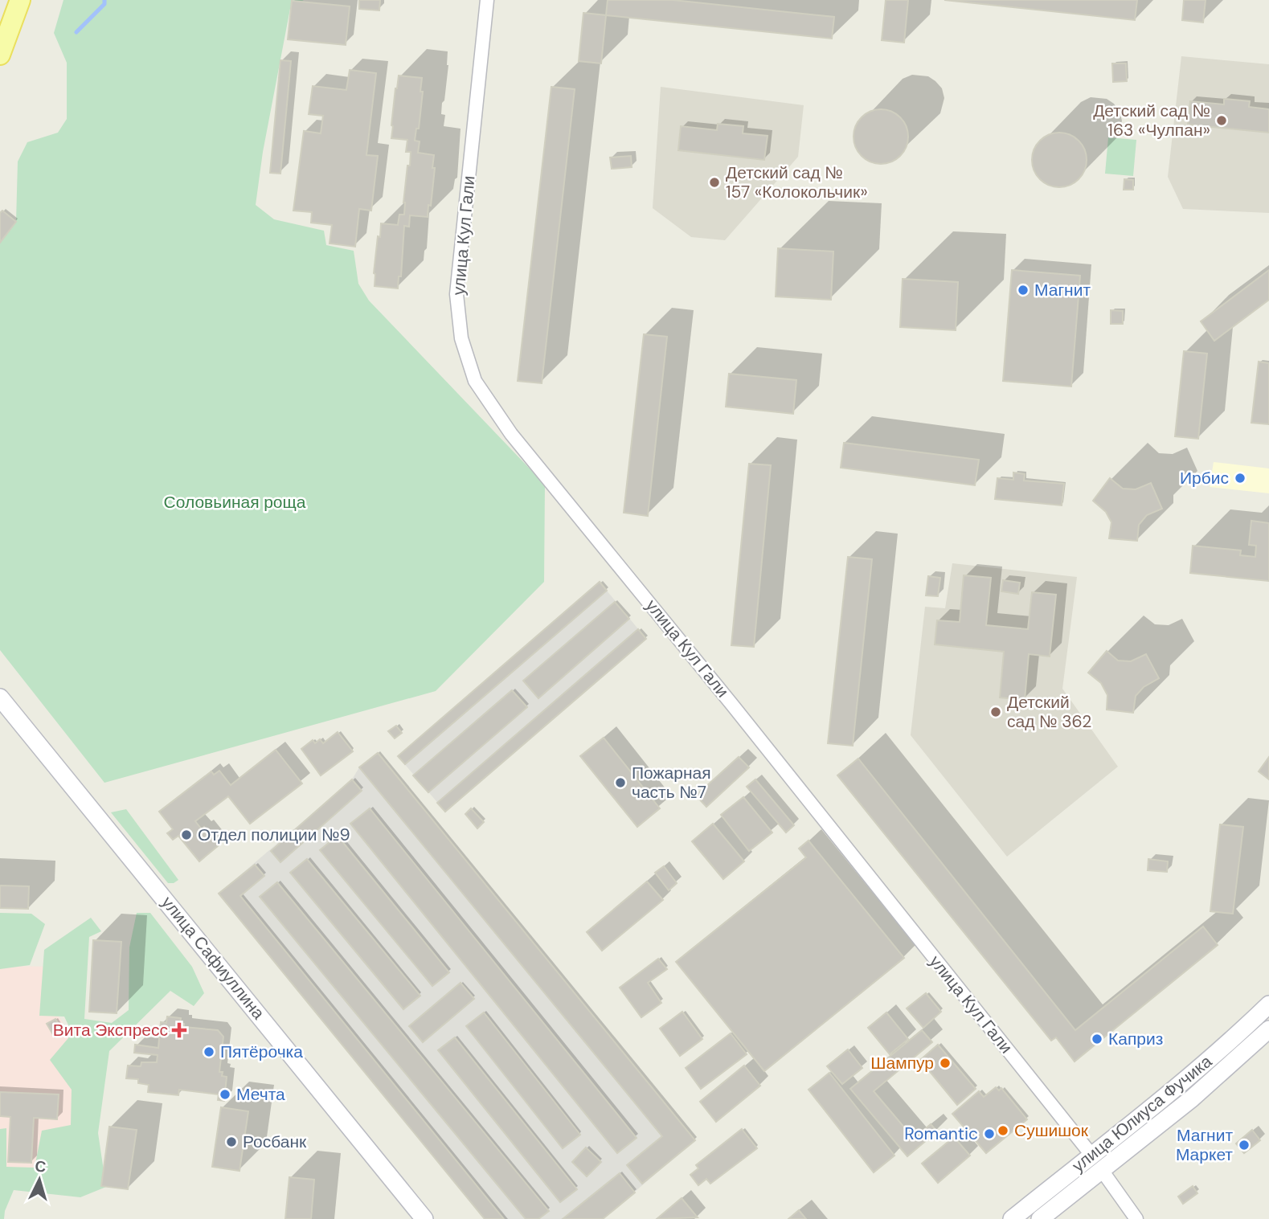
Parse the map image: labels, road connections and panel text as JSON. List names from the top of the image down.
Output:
{
  "streets": {
    "street": ["улица Кул Гали", "улица Сафиуллина", "улица Юлиуса Фучика"]
  },
  "crossings": [
    ["улица Кул Гали", "улица Юлиуса Фучика"]
  ],
  "parks": ["Соловьиная роща"],
  "places": {
    "other": [
      "Детский сад № 163 «Чулпан»",
      "Детский сад № 157 «Колокольчик»",
      "Магнит",
      "Ирбис",
      "Детский сад № 362",
      "Пожарная часть №7",
      "Отдел полиции №9",
      "Каприз",
      "Пятёрочка",
      "Шампур",
      "Мечта",
      "Сушишок",
      "Romantic",
      "Росбанк",
      "Магнит Маркет"
    ],
    "health": ["Вита Экспресс"]
  },
  "north": "top"
}
